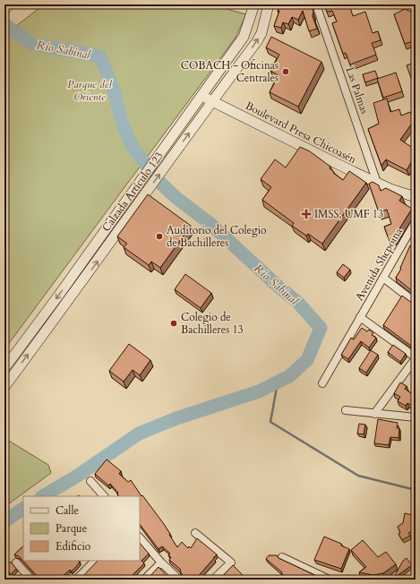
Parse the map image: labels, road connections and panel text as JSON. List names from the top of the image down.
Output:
{
  "streets": {
    "main road": ["Boulevard Presa Chicoasén", "Calzada Artículo 123"],
    "street": ["Las Palmas", "Avenida Shcpoina"]
  },
  "crossings": [
    ["Las Palmas", "Boulevard Presa Chicoasén"],
    ["Boulevard Presa Chicoasén", "Calzada Artículo 123"]
  ],
  "water": ["Río Sabinal"],
  "parks": ["Parque del Oriente"],
  "places": {
    "other": ["COBACH - Oficinas Centrales", "Auditorio del Colegio de Bachilleres", "Colegio de Bachilleres 13"],
    "health": ["IMSS, UMF 13"]
  },
  "legend": ["Calle", "Parque", "Edificio"]
}
